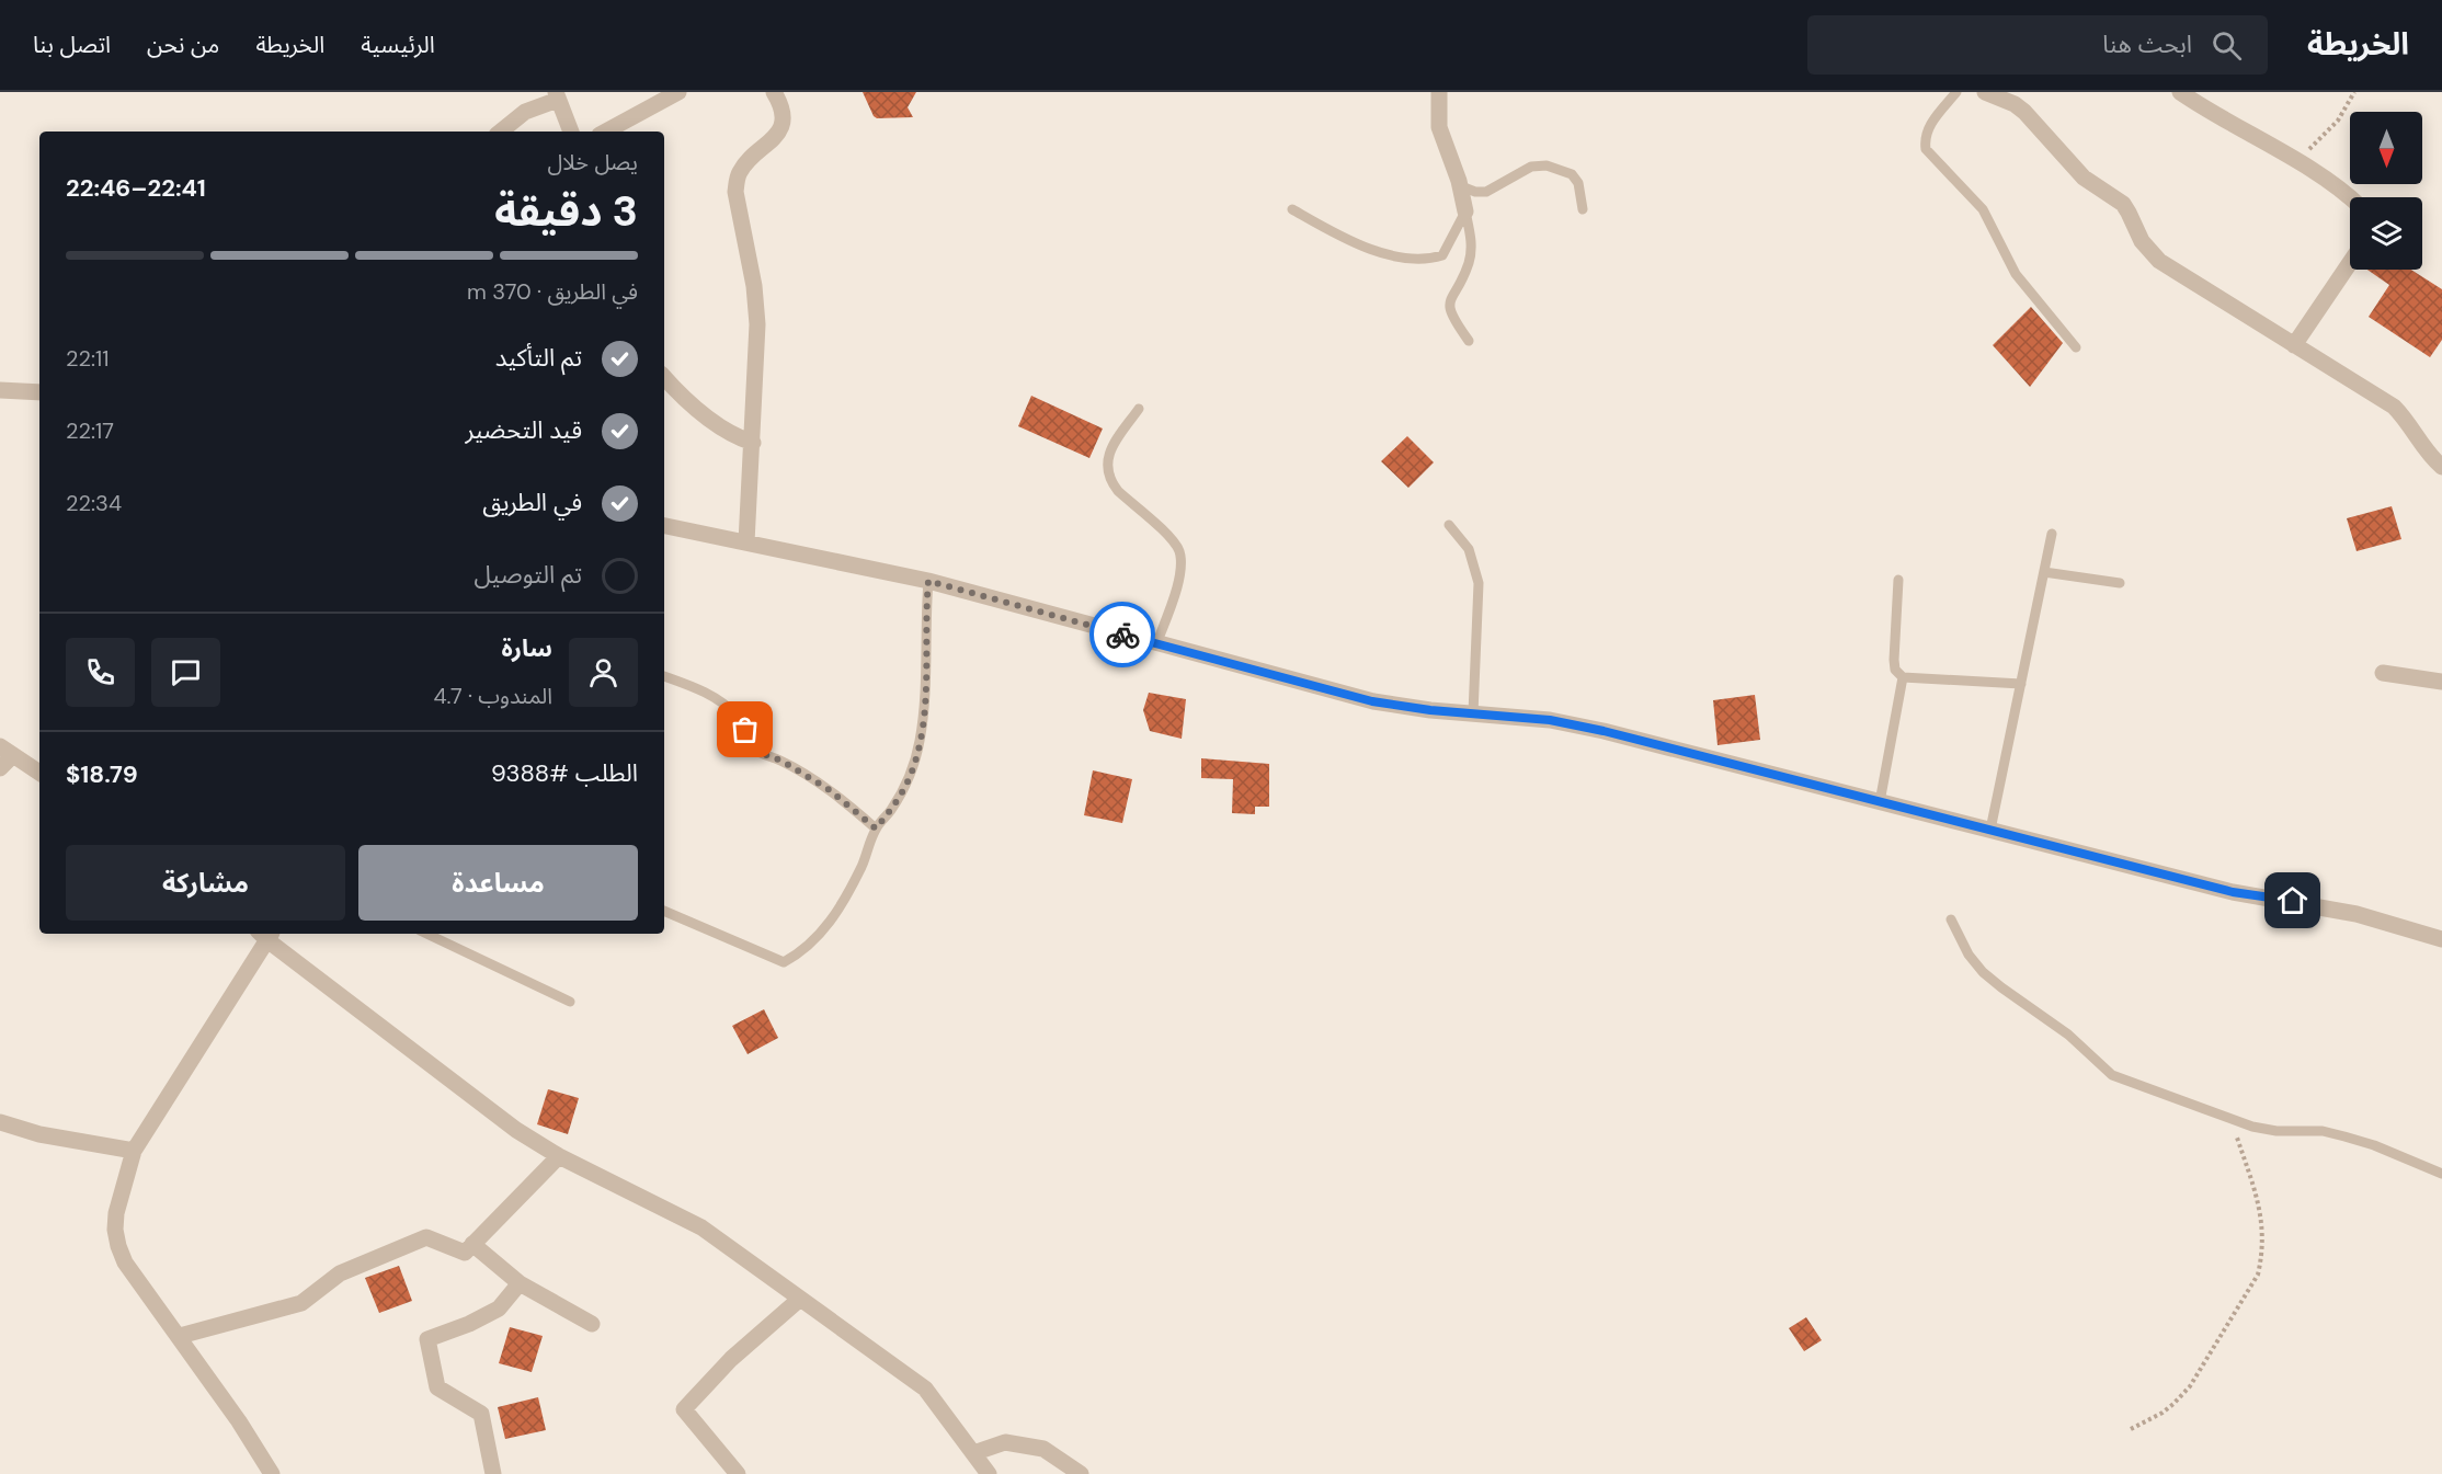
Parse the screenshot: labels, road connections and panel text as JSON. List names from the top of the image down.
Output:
{
  "north": "bottom",
  "page": {
    "header": "الخريطة",
    "search": "ابحث هنا",
    "nav": [
      "الرئيسية",
      "الخريطة",
      "من نحن",
      "اتصل بنا"
    ],
    "heading": ["3 دقيقة", "يصل خلال", "22:41–22:46"],
    "panel": [
      "سارة",
      "المندوب · 4.7",
      "الطلب #9388",
      "$18.79"
    ],
    "bar": "في الطريق · 370 m",
    "list": [
      ["تم التأكيد", "22:11"],
      ["قيد التحضير", "22:17"],
      ["في الطريق", "22:34"],
      "تم التوصيل"
    ],
    "buttons": ["مساعدة", "مشاركة"]
  }
}
